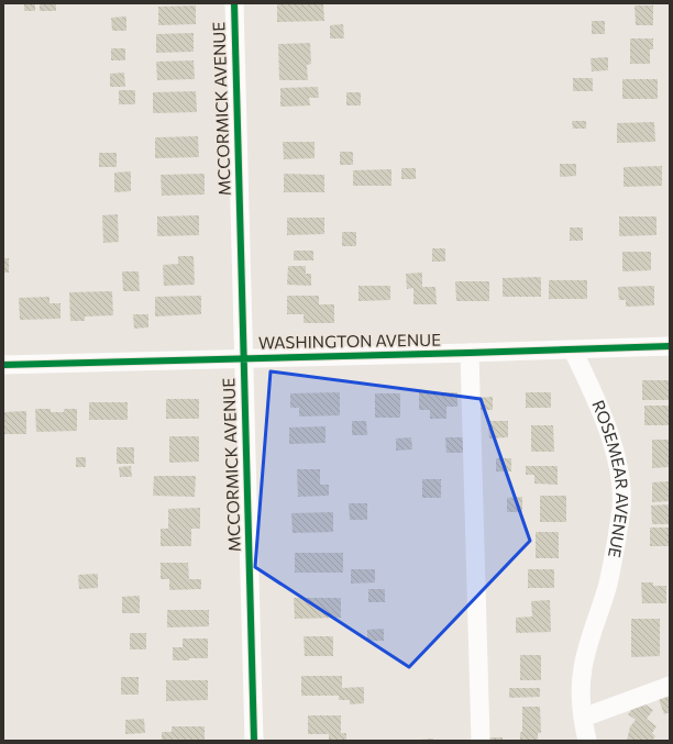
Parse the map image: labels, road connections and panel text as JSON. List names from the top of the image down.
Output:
{
  "streets": {
    "street": ["MCCORMICK AVENUE", "WASHINGTON AVENUE", "ROSEMEAR AVENUE"]
  },
  "crossings": [
    ["MCCORMICK AVENUE", "WASHINGTON AVENUE"],
    ["WASHINGTON AVENUE", "ROSEMEAR AVENUE"]
  ]
}
